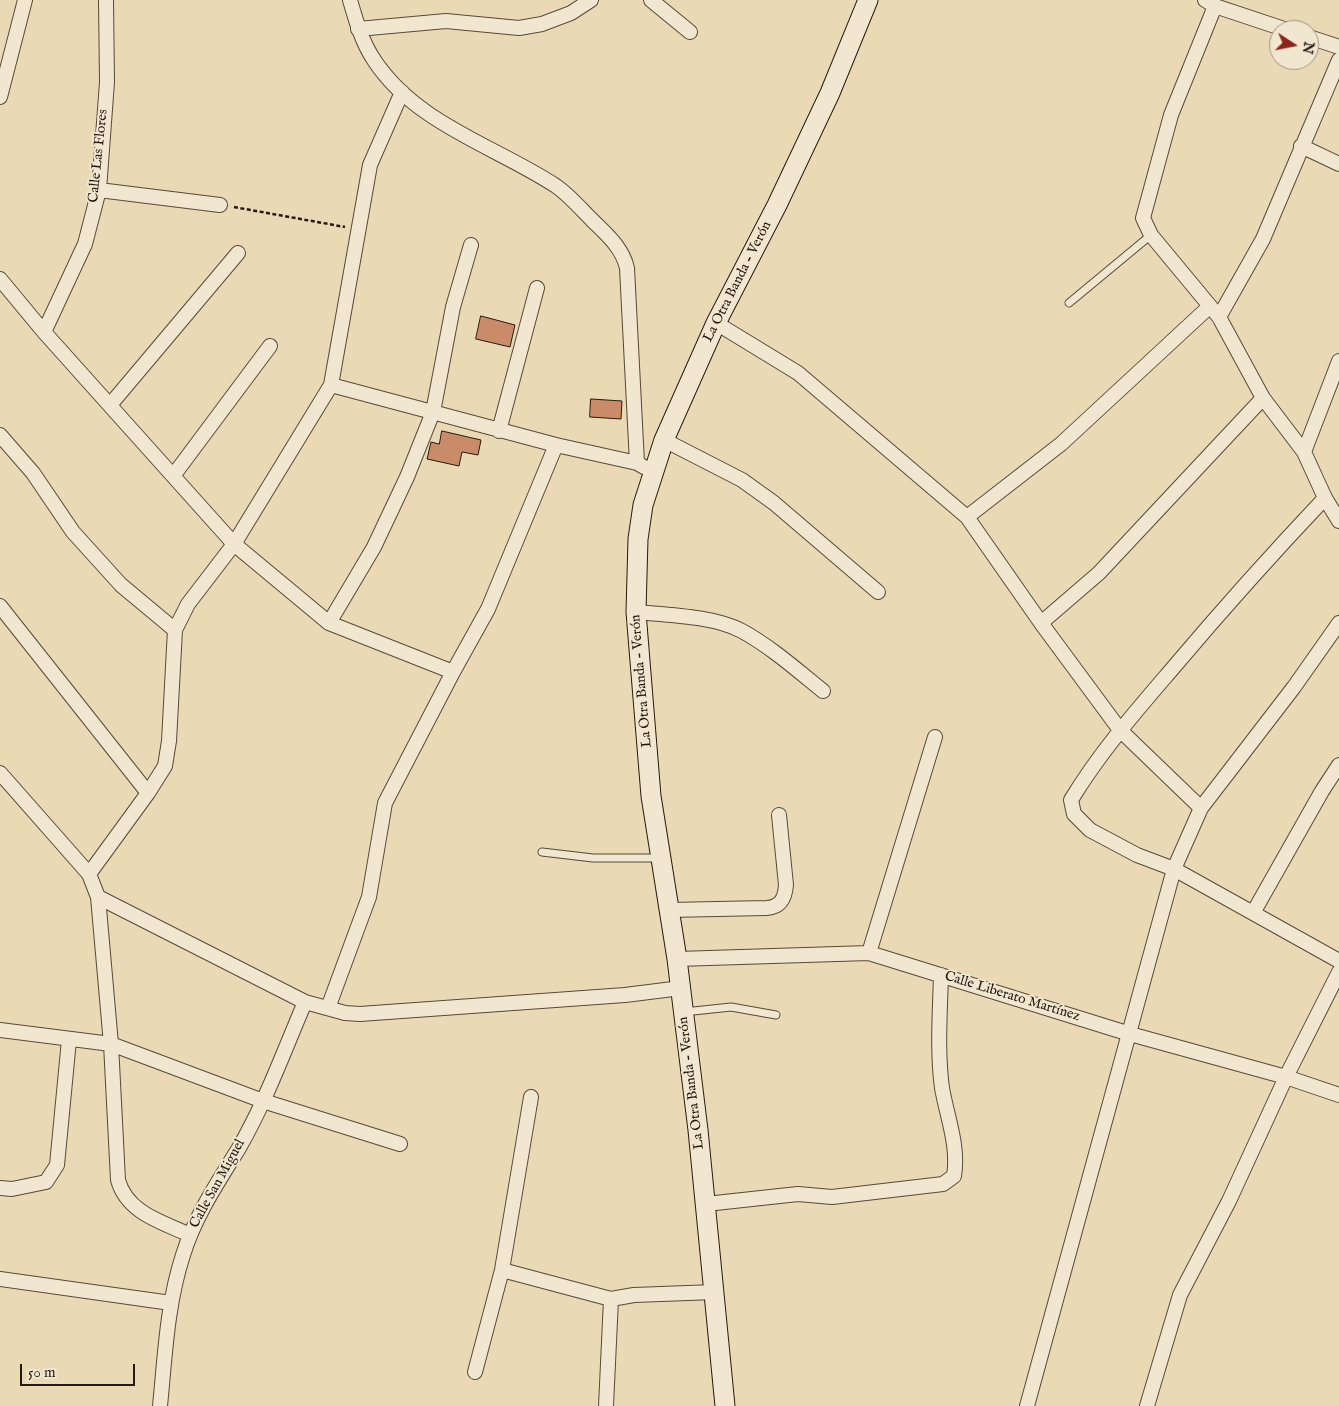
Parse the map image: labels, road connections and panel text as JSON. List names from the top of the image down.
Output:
{
  "streets": {
    "main road": ["La Otra Banda - Verón"],
    "street": ["Calle Las Flores", "Calle Liberato Martínez", "Calle San Miguel"]
  },
  "crossings": [
    ["La Otra Banda - Verón", "Calle Liberato Martínez"]
  ],
  "scale_bar": "50 m",
  "north": "right"
}
